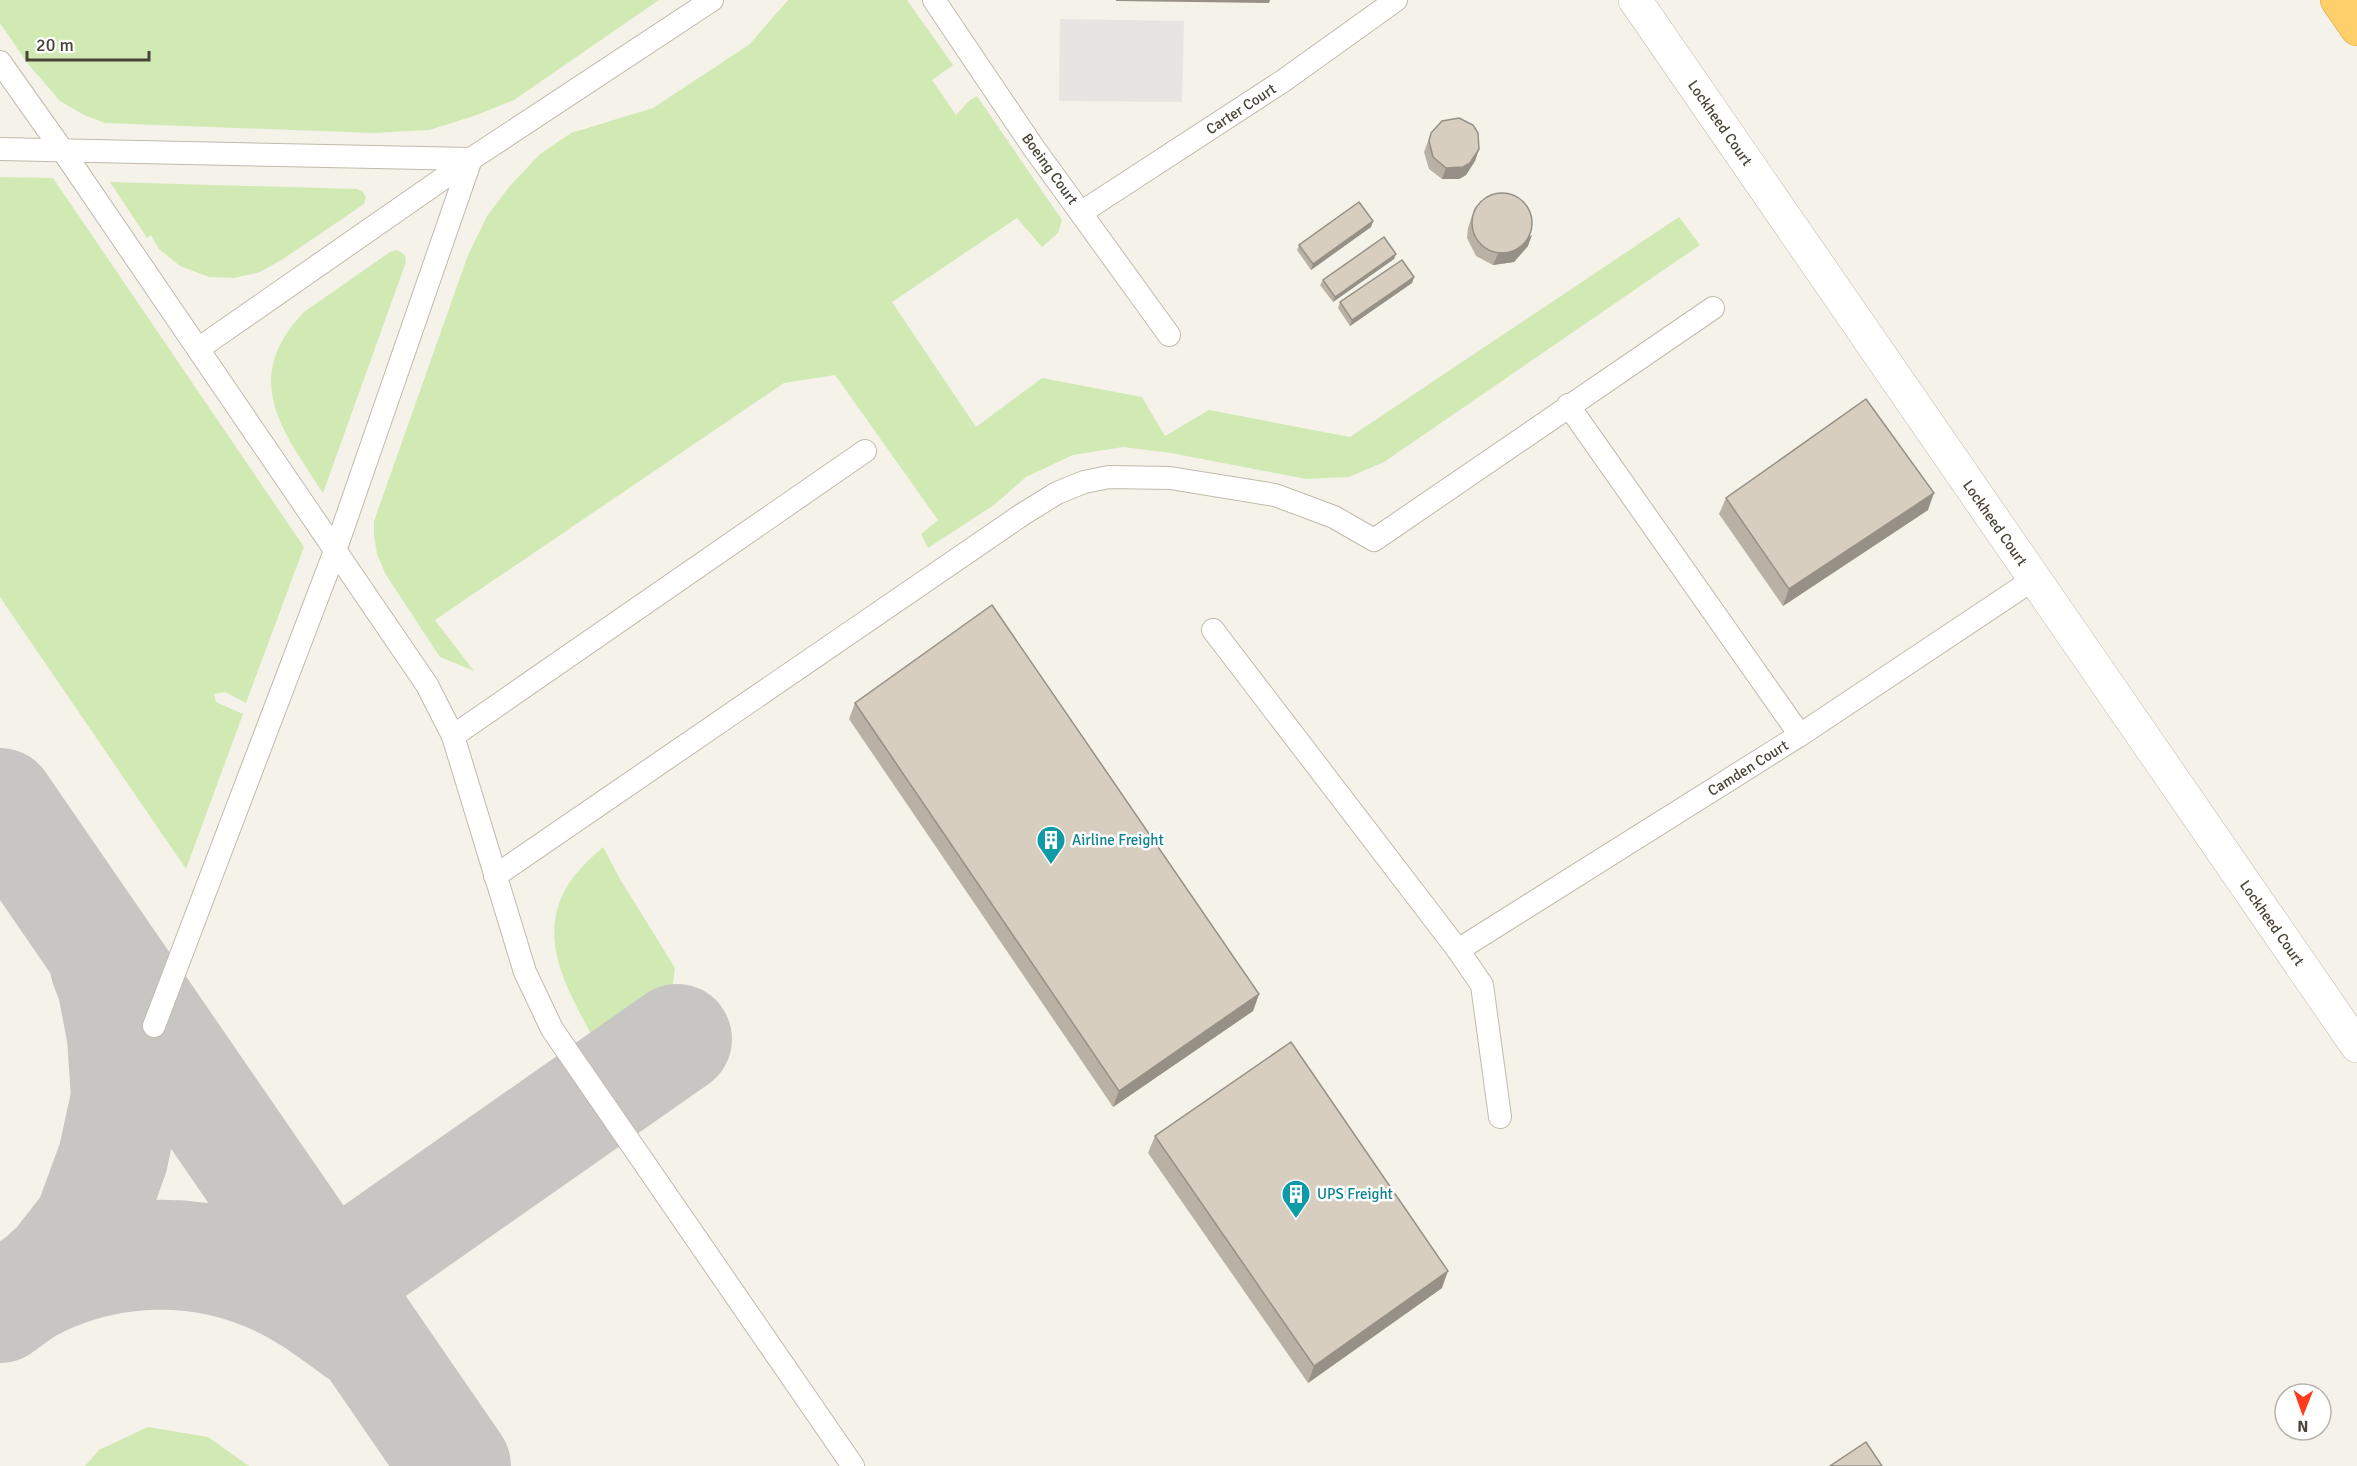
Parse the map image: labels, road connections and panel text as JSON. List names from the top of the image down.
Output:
{
  "streets": {
    "street": ["Lockheed Court"],
    "lane": ["Carter Court", "Boeing Court", "Camden Court"]
  },
  "crossings": [
    ["Carter Court", "Boeing Court"],
    ["Lockheed Court", "Camden Court"]
  ],
  "places": {
    "building": ["Airline Freight", "UPS Freight"]
  },
  "scale_bar": "20 m",
  "north": "bottom"
}
